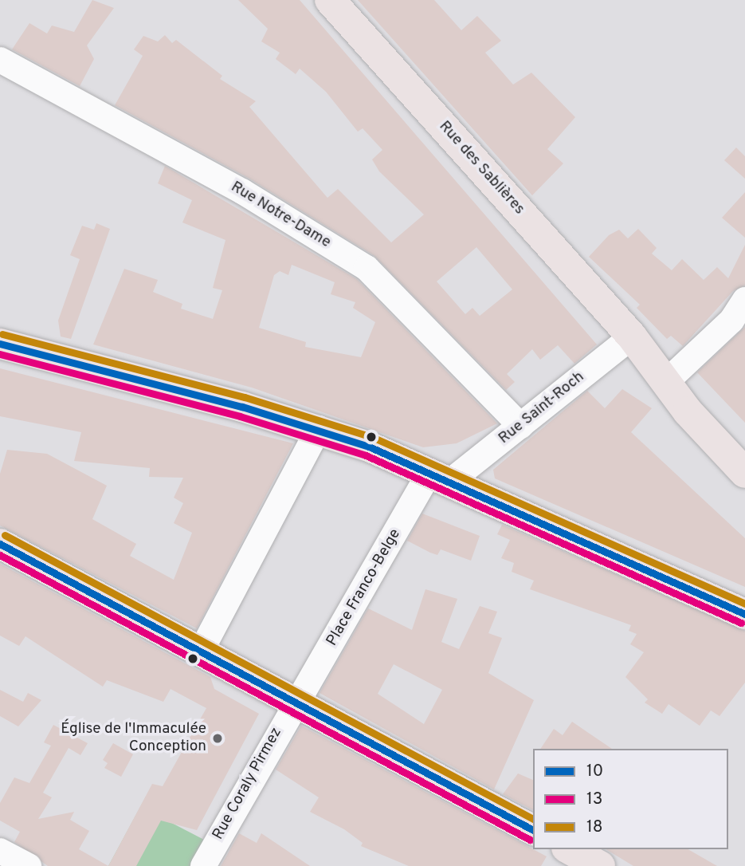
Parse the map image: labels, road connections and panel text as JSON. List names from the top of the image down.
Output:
{
  "streets": {
    "main road": ["Rue des Sablières"],
    "street": [
      "Rue Notre-Dame",
      "Rue Saint-Roch",
      "Place Franco-Belge",
      "Rue Coraly Pirmez"
    ]
  },
  "crossings": [
    ["Rue des Sablières", "Rue Saint-Roch"],
    ["Rue Notre-Dame", "Rue Saint-Roch"],
    ["Rue Saint-Roch", "Place Franco-Belge"],
    ["Place Franco-Belge", "Rue Coraly Pirmez"]
  ],
  "places": ["Église de l'Immaculée Conception"],
  "lines": ["transit line 18", "transit line 10", "transit line 13"],
  "legend": ["10", "13", "18"]
}
